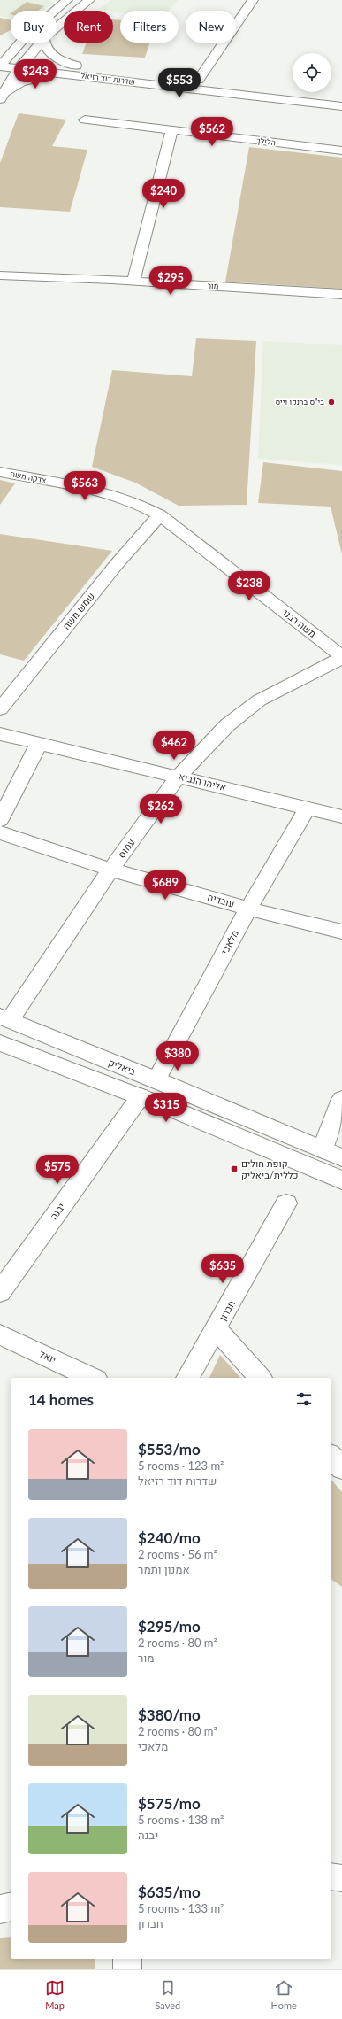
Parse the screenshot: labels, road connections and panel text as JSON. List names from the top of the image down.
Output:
{
  "streets": {
    "street": [
      "שדרות דוד רזיאל",
      "הלילך",
      "מור",
      "צדקה משה",
      "שמש משה",
      "משה רבנו",
      "אליהו הנביא",
      "עמוס",
      "עובדיה",
      "מלאכי",
      "ביאליק",
      "יבנה",
      "חברון",
      "יואל"
    ]
  },
  "crossings": [
    ["צדקה משה", "שמש משה"],
    ["צדקה משה", "משה רבנו"],
    ["משה רבנו", "עמוס"],
    ["אליהו הנביא", "עמוס"],
    ["אליהו הנביא", "מלאכי"],
    ["עמוס", "עובדיה"],
    ["עמוס", "ביאליק"],
    ["עובדיה", "מלאכי"],
    ["מלאכי", "ביאליק"],
    ["ביאליק", "יבנה"]
  ],
  "places": {
    "other": ["בי\"ס ברנקו וייס"],
    "transit": ["קופת חולים כללית/ביאליק"]
  },
  "page": {
    "chip": [
      "Buy",
      "Rent",
      "Filters",
      "New"
    ],
    "price": [
      "$243",
      "$553",
      "$562",
      "$240",
      "$295",
      "$563",
      "$238",
      "$462",
      "$262",
      "$689",
      "$380",
      "$315",
      "$575",
      "$635"
    ],
    "heading": "14 homes",
    "list": [
      {
        "name": "$553/mo",
        "note": "5 rooms · 123 m² · שדרות דוד רזיאל"
      },
      {
        "name": "$240/mo",
        "note": "2 rooms · 56 m² · אמנון ותמר"
      },
      {
        "name": "$295/mo",
        "note": "2 rooms · 80 m² · מור"
      },
      {
        "name": "$380/mo",
        "note": "2 rooms · 80 m² · מלאכי"
      },
      {
        "name": "$575/mo",
        "note": "5 rooms · 138 m² · יבנה"
      },
      {
        "name": "$635/mo",
        "note": "5 rooms · 133 m² · חברון"
      }
    ],
    "tabs": ["Map", "Saved", "Home"]
  }
}
